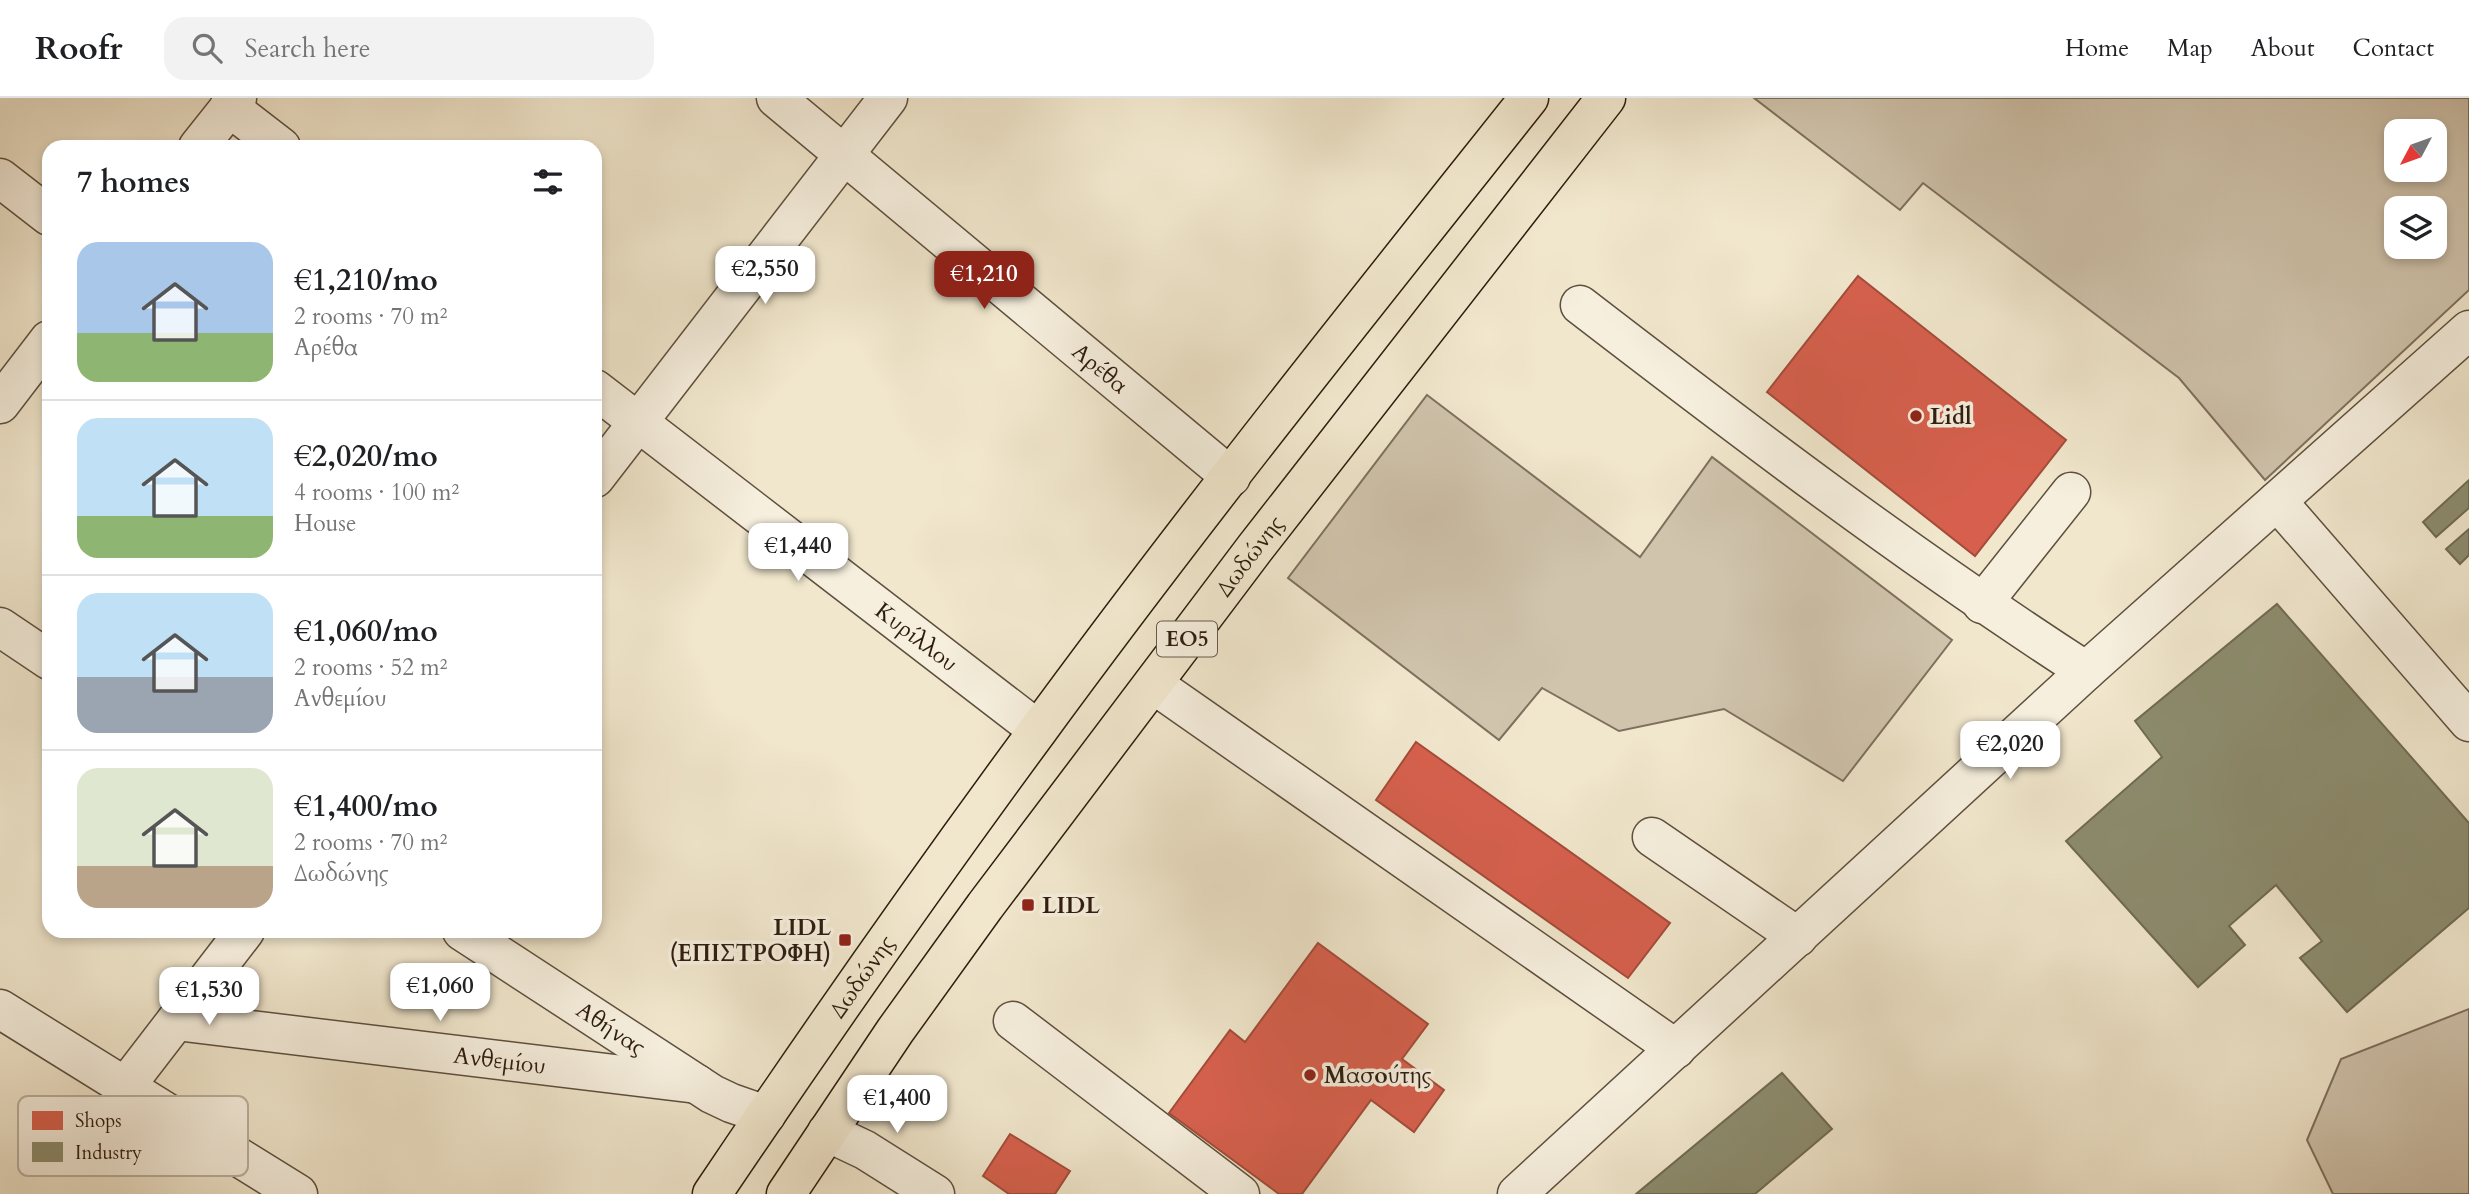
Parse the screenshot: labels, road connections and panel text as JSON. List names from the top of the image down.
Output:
{
  "streets": {
    "main road": ["Δωδώνης", "ΕΟ5"],
    "street": [
      "Αρέθα",
      "Κυρίλλου",
      "Αθήνας",
      "Ανθεμίου"
    ]
  },
  "crossings": [
    ["Αρέθα", "Δωδώνης"],
    ["Δωδώνης", "Κυρίλλου"],
    ["Δωδώνης", "Αθήνας"],
    ["Αθήνας", "Ανθεμίου"]
  ],
  "places": {
    "other": ["Lidl", "Μασούτης"],
    "transit": ["LIDL", "LIDL (ΕΠΙΣΤΡΟΦΗ)"]
  },
  "legend": ["Shops", "Industry"],
  "north": "bottom left",
  "page": {
    "header": "Roofr",
    "search": "Search here",
    "nav": [
      "Home",
      "Map",
      "About",
      "Contact"
    ],
    "heading": "7 homes",
    "list": [
      {
        "name": "€1,210/mo",
        "note": "2 rooms · 70 m² · Αρέθα"
      },
      {
        "name": "€2,020/mo",
        "note": "4 rooms · 100 m² · House"
      },
      {
        "name": "€1,060/mo",
        "note": "2 rooms · 52 m² · Ανθεμίου"
      },
      {
        "name": "€1,400/mo",
        "note": "2 rooms · 70 m² · Δωδώνης"
      }
    ],
    "price": [
      "€2,550",
      "€1,210",
      "€1,440",
      "€2,020",
      "€1,060",
      "€1,530",
      "€1,400"
    ]
  }
}
